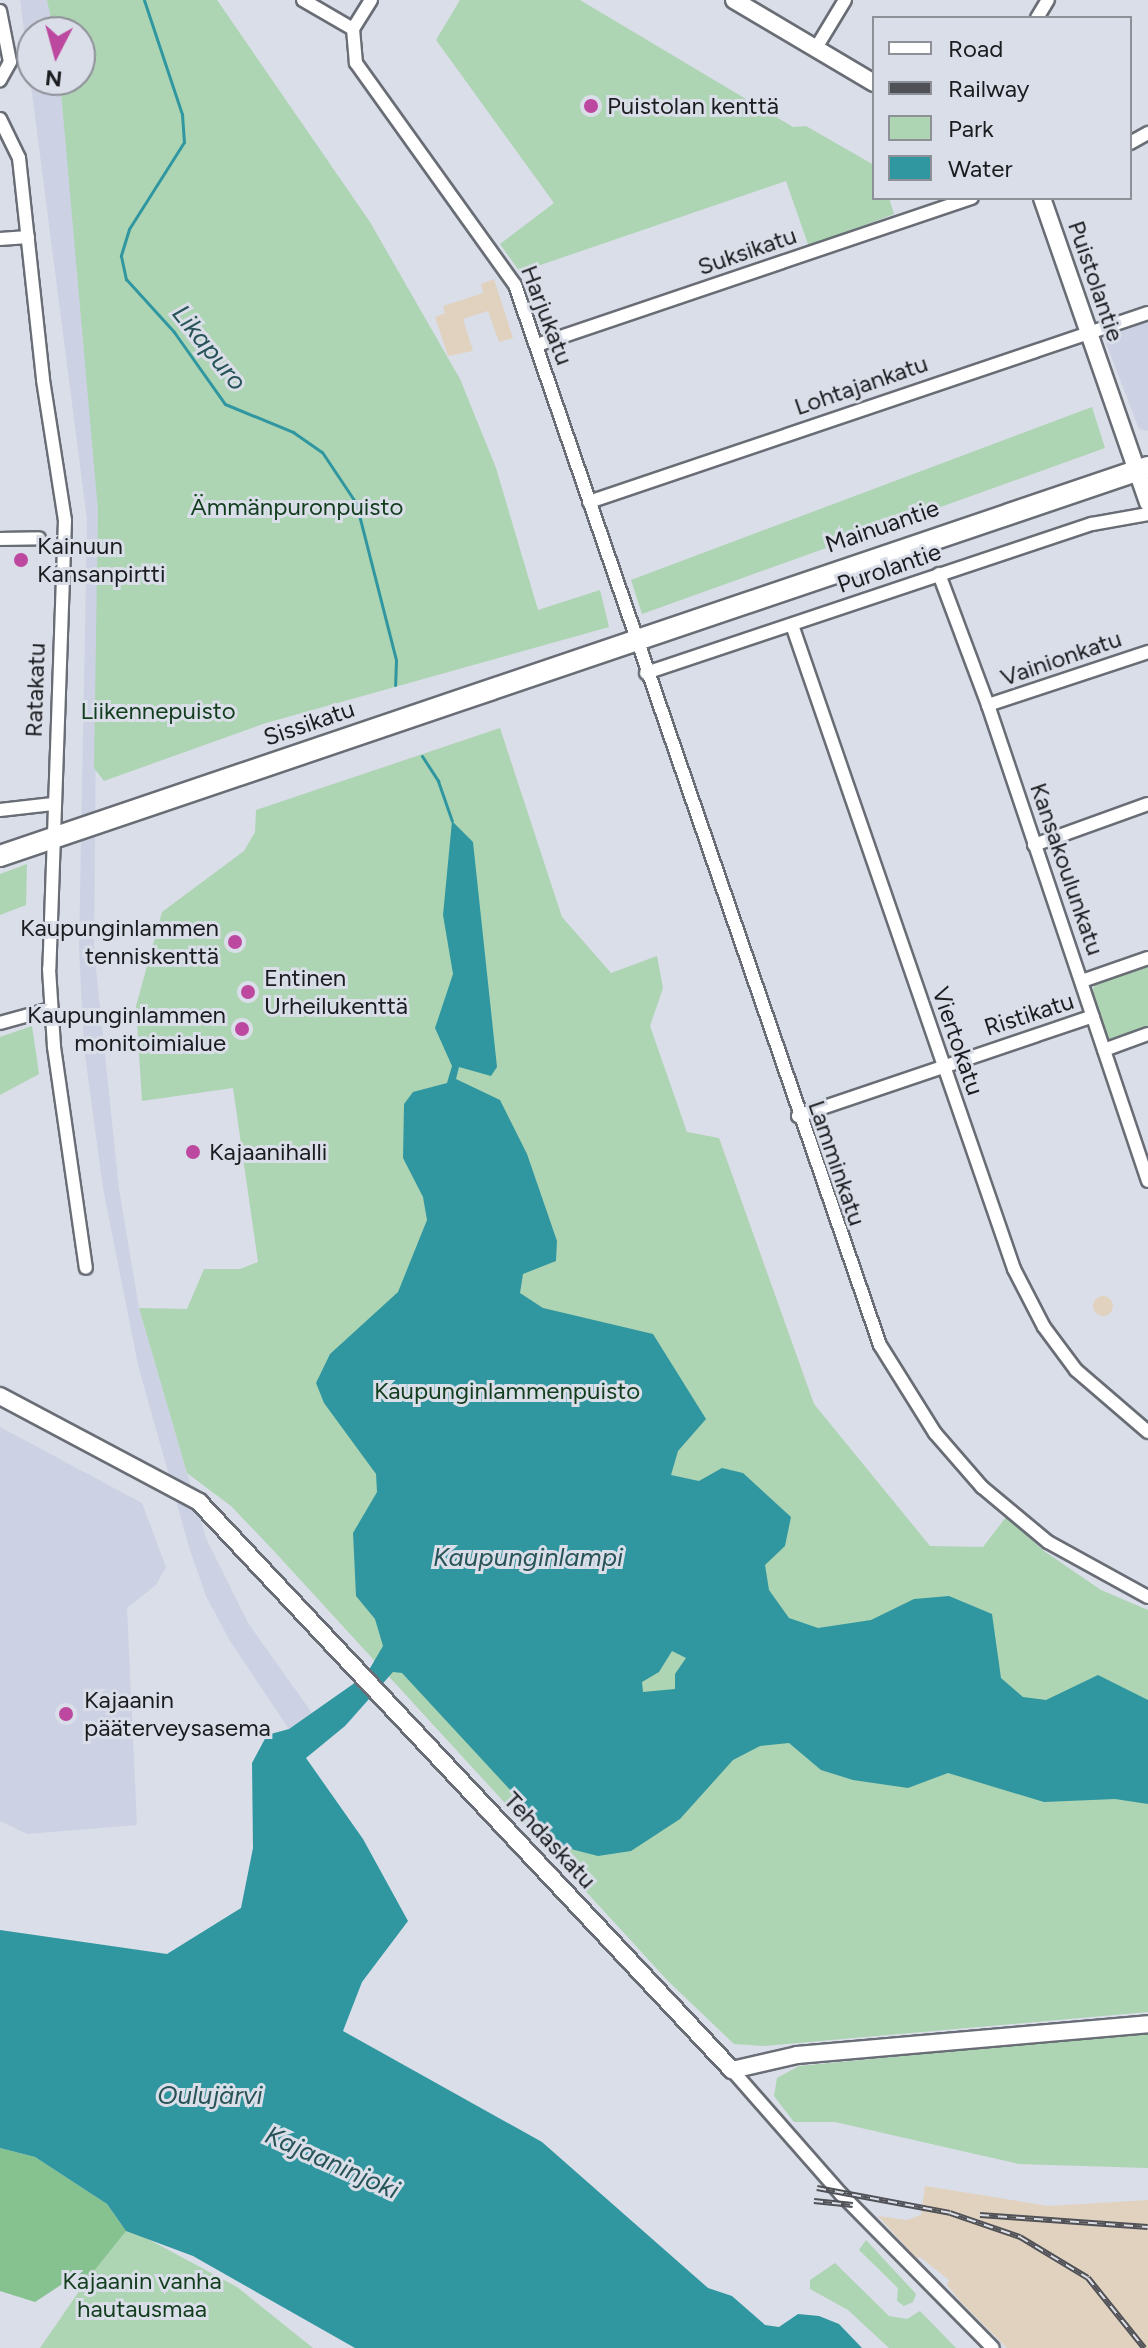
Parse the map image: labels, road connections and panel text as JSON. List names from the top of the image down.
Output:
{
  "streets": {
    "main road": ["Mainuantie", "Sissikatu"],
    "street": [
      "Suksikatu",
      "Puistolantie",
      "Harjukatu",
      "Lohtajankatu",
      "Purolantie",
      "Vainionkatu",
      "Ratakatu",
      "Kansakoulunkatu",
      "Ristikatu",
      "Viertokatu",
      "Lamminkatu",
      "Tehdaskatu"
    ]
  },
  "crossings": [
    ["Suksikatu", "Harjukatu"],
    ["Puistolantie", "Lohtajankatu"],
    ["Puistolantie", "Mainuantie"],
    ["Harjukatu", "Lohtajankatu"],
    ["Harjukatu", "Mainuantie"],
    ["Harjukatu", "Sissikatu"],
    ["Harjukatu", "Lamminkatu"],
    ["Mainuantie", "Sissikatu"],
    ["Mainuantie", "Lamminkatu"],
    ["Purolantie", "Kansakoulunkatu"],
    ["Purolantie", "Viertokatu"],
    ["Purolantie", "Lamminkatu"],
    ["Vainionkatu", "Kansakoulunkatu"],
    ["Ratakatu", "Sissikatu"],
    ["Sissikatu", "Lamminkatu"],
    ["Kansakoulunkatu", "Ristikatu"],
    ["Ristikatu", "Viertokatu"],
    ["Ristikatu", "Lamminkatu"]
  ],
  "water": [
    "Likapuro",
    "Kaupunginlampi",
    "Oulujärvi",
    "Kajaaninjoki"
  ],
  "parks": [
    "Ämmänpuronpuisto",
    "Liikennepuisto",
    "Kaupunginlammenpuisto",
    "Kajaanin vanha hautausmaa"
  ],
  "places": [
    "Puistolan kenttä",
    "Kainuun Kansanpirtti",
    "Kaupunginlammen tenniskenttä",
    "Entinen Urheilukenttä",
    "Kaupunginlammen monitoimialue",
    "Kajaanihalli",
    "Kajaanin pääterveysasema"
  ],
  "legend": [
    "Road",
    "Railway",
    "Park",
    "Water"
  ],
  "north": "bottom"
}
